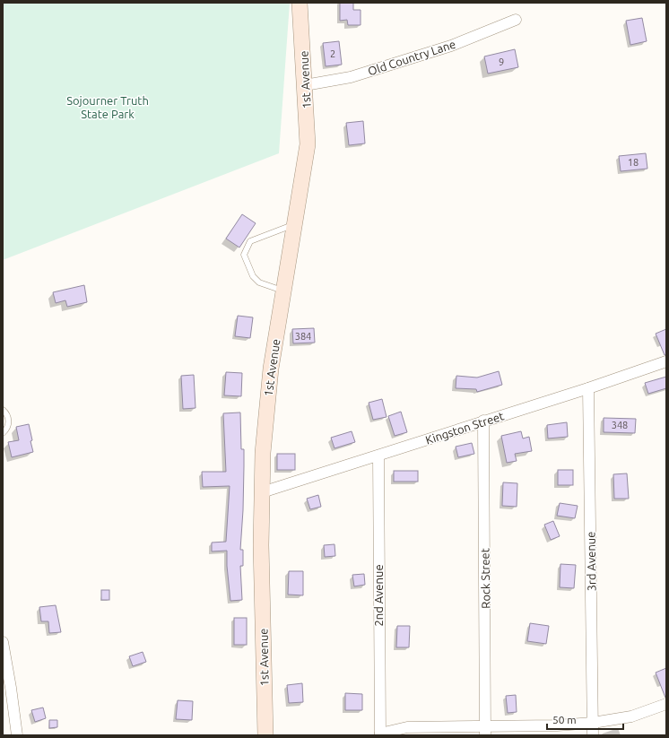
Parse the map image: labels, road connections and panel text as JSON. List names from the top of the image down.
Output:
{
  "streets": {
    "street": [
      "Old Country Lane",
      "1st Avenue",
      "Kingston Street",
      "3rd Avenue",
      "Rock Street",
      "2nd Avenue"
    ]
  },
  "crossings": [
    ["Old Country Lane", "1st Avenue"],
    ["1st Avenue", "Kingston Street"],
    ["Kingston Street", "3rd Avenue"],
    ["Kingston Street", "Rock Street"],
    ["Kingston Street", "2nd Avenue"]
  ],
  "parks": ["Sojourner Truth State Park"],
  "house_numbers": [
    "2",
    "9",
    "18",
    "384",
    "348"
  ],
  "scale_bar": "50 m"
}
